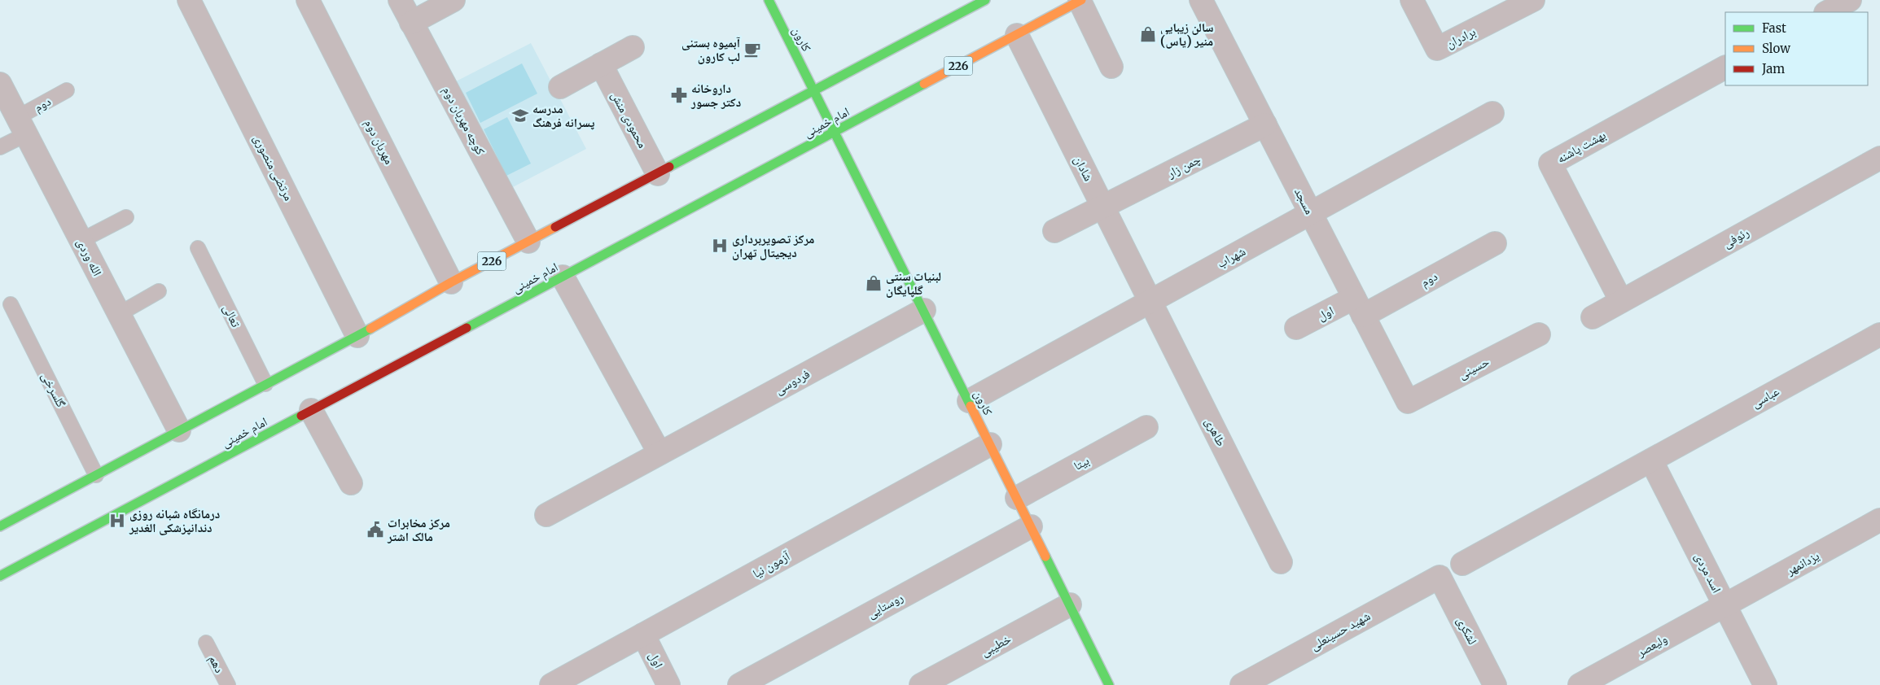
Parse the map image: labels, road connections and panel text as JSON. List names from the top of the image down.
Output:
{
  "streets": {
    "main road": ["کارون", "226", "امام خمینی"],
    "street": [
      "برادران",
      "دوم",
      "محمودی منش",
      "کوچه مهربان دوم",
      "مهربان دوم",
      "بهشت پاشنه",
      "چمن زار",
      "مرتضی منصوری",
      "شادان",
      "مسجد",
      "رئوفی",
      "الله وردی",
      "شهراب",
      "اول",
      "حسینی",
      "فردوسی",
      "عباسی",
      "طاهری",
      "بیتا",
      "یزدانمهر",
      "آزمون نیا",
      "اسد مردی",
      "روستایی",
      "شهید حسینعلی",
      "لشکری",
      "خطیبی",
      "ولیعصر"
    ],
    "lane": ["تعالی", "گلسرخی", "دهم"]
  },
  "crossings": [
    ["کارون", "226"],
    ["کارون", "امام خمینی"],
    ["کارون", "شهراب"],
    ["کارون", "فردوسی"],
    ["کارون", "بیتا"],
    ["کارون", "آزمون نیا"],
    ["کارون", "روستایی"],
    ["کارون", "خطیبی"],
    ["226", "محمودی منش"],
    ["226", "کوچه مهربان دوم"],
    ["226", "مهربان دوم"],
    ["226", "مرتضی منصوری"],
    ["226", "الله وردی"],
    ["226", "تعالی"],
    ["226", "گلسرخی"],
    ["دوم", "مسجد"],
    ["دوم", "الله وردی"],
    ["دوم", "اول"],
    ["امام خمینی", "شادان"],
    ["بهشت پاشنه", "رئوفی"],
    ["چمن زار", "شادان"],
    ["چمن زار", "مسجد"],
    ["شادان", "شهراب"],
    ["شادان", "طاهری"],
    ["مسجد", "شهراب"],
    ["مسجد", "اول"],
    ["مسجد", "حسینی"],
    ["شهراب", "طاهری"],
    ["اول", "آزمون نیا"],
    ["عباسی", "اسد مردی"],
    ["یزدانمهر", "اسد مردی"],
    ["یزدانمهر", "ولیعصر"],
    ["اسد مردی", "ولیعصر"],
    ["شهید حسینعلی", "لشکری"]
  ],
  "places": {
    "shop": ["سالن زیبایی منیر (یاس)", "لبنیات سنتی گلپایگان"],
    "cafe": ["آبمیوه بستنی لب کارون"],
    "pharmacy": ["داروخانه دکتر جسور"],
    "school or university": ["مدرسه پسرانه فرهنگ"],
    "hospital": ["مرکز تصویربرداری دیجیتال تهران", "درمانگاه شبانه روزی دندانپزشکی الغدیر"],
    "public building": ["مرکز مخابرات مالک اشتر"]
  },
  "legend": ["Fast", "Slow", "Jam"]
}
